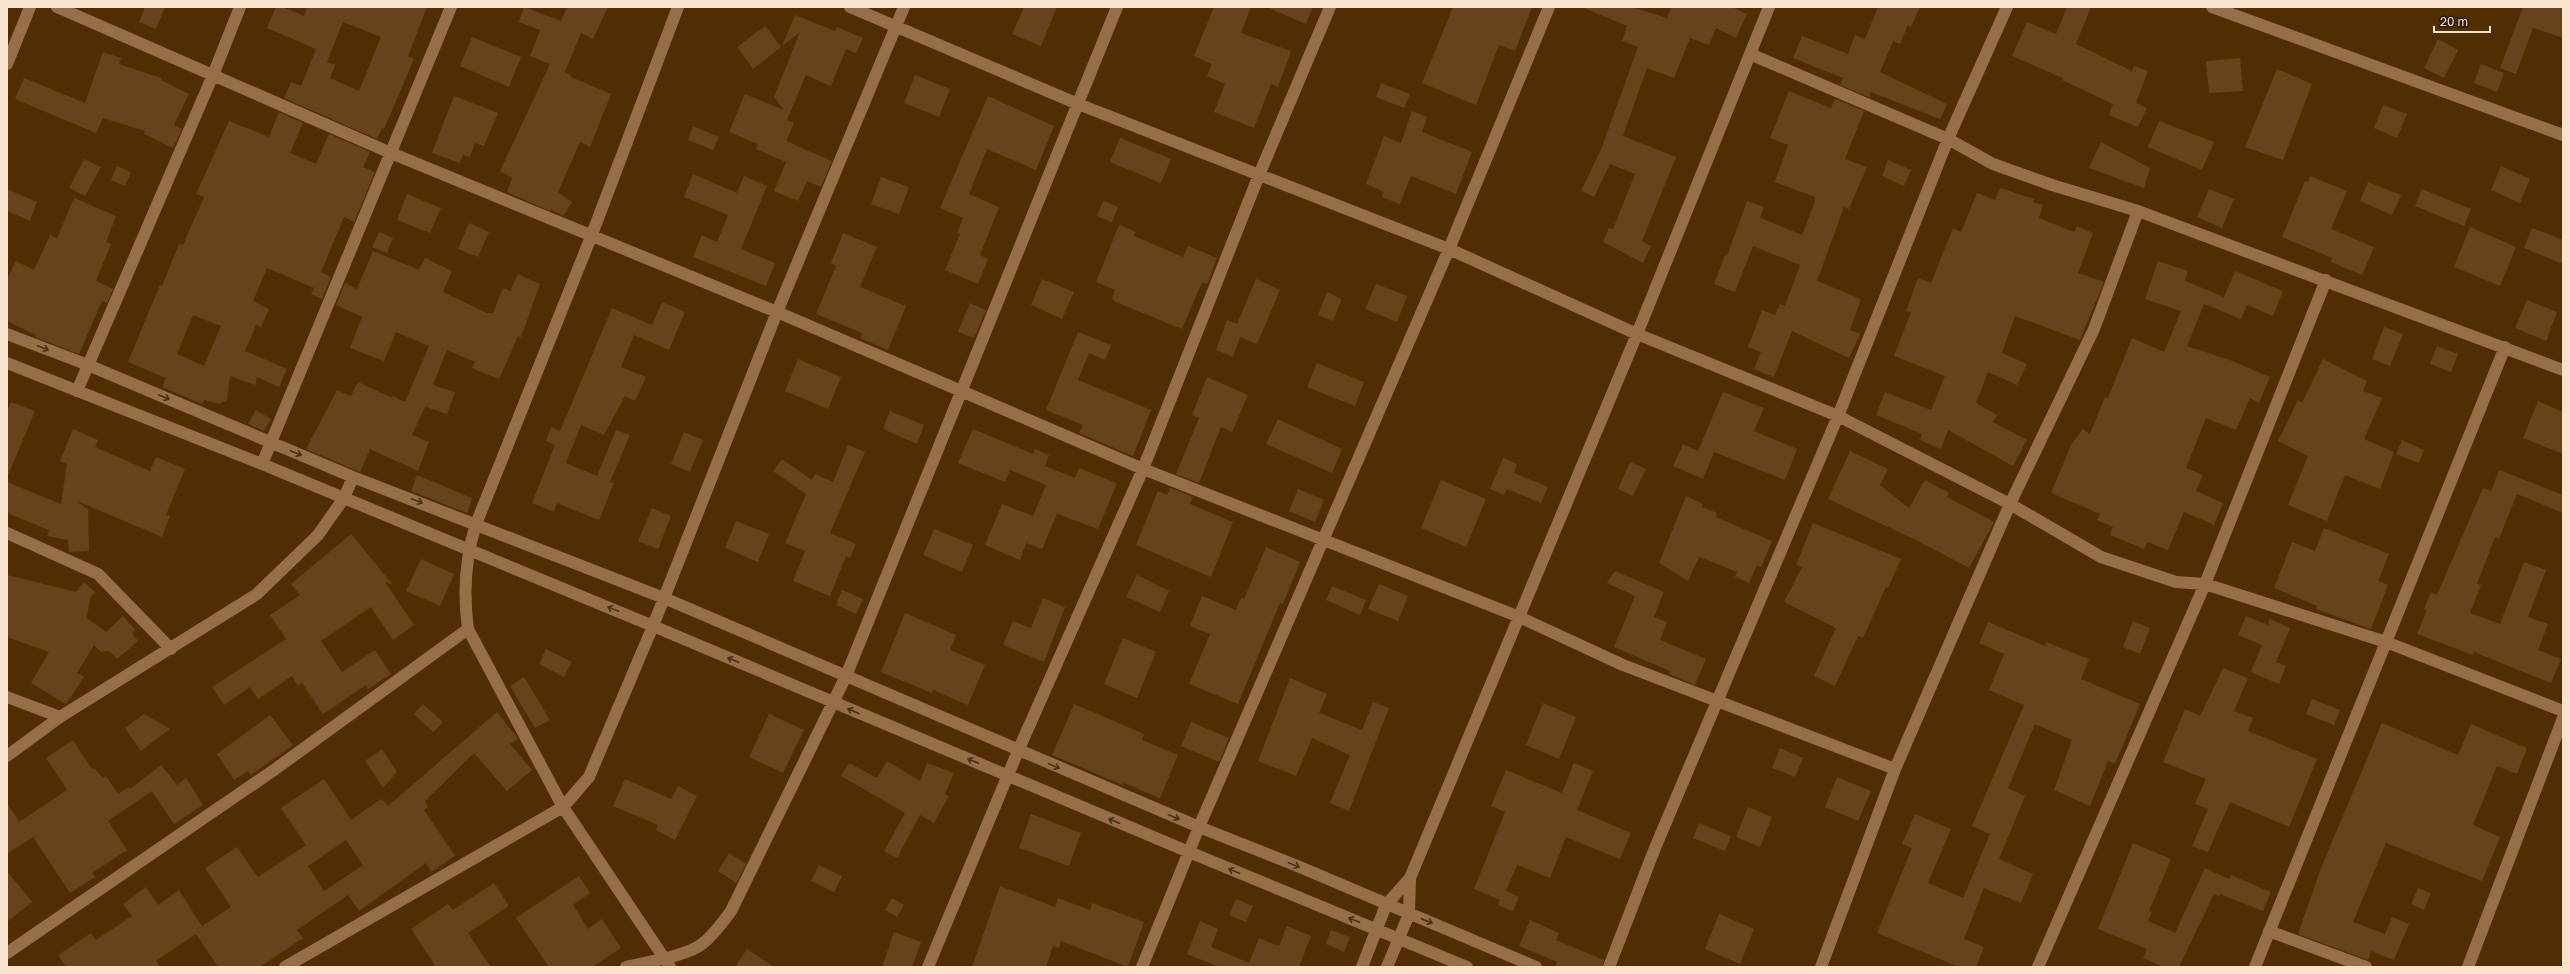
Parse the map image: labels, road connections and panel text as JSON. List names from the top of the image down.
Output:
{
  "scale_bar": "20 m"
}
